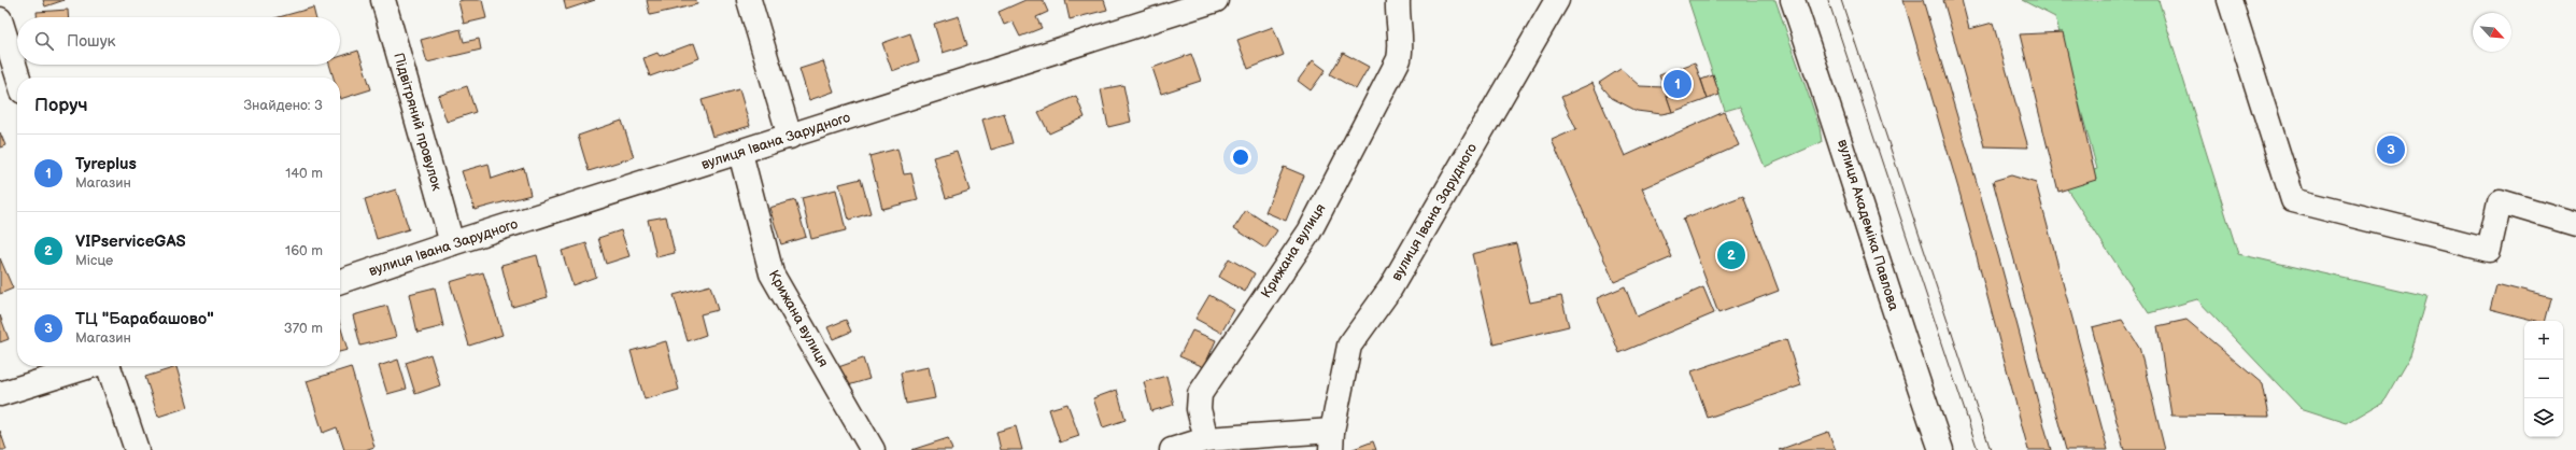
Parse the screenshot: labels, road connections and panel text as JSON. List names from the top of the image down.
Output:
{
  "streets": {
    "street": [
      "Підвітряний провулок",
      "вулиця Івана Зарудного",
      "вулиця Академіка Павлова",
      "Крижана вулиця"
    ]
  },
  "crossings": [
    ["Підвітряний провулок", "вулиця Івана Зарудного"],
    ["вулиця Івана Зарудного", "Крижана вулиця"]
  ],
  "north": "bottom right",
  "page": {
    "search": "Пошук",
    "pins": ["1", "3", "2"],
    "heading": ["Поруч", "Знайдено: 3"],
    "list": [
      {
        "mark": "1",
        "name": "Tyreplus",
        "note": "Магазин",
        "value": "140 m"
      },
      {
        "mark": "2",
        "name": "VIPserviceGAS",
        "note": "Місце",
        "value": "160 m"
      },
      {
        "mark": "3",
        "name": "ТЦ \"Барабашово\"",
        "note": "Магазин",
        "value": "370 m"
      }
    ],
    "map_buttons": ["+", "−"]
  }
}
